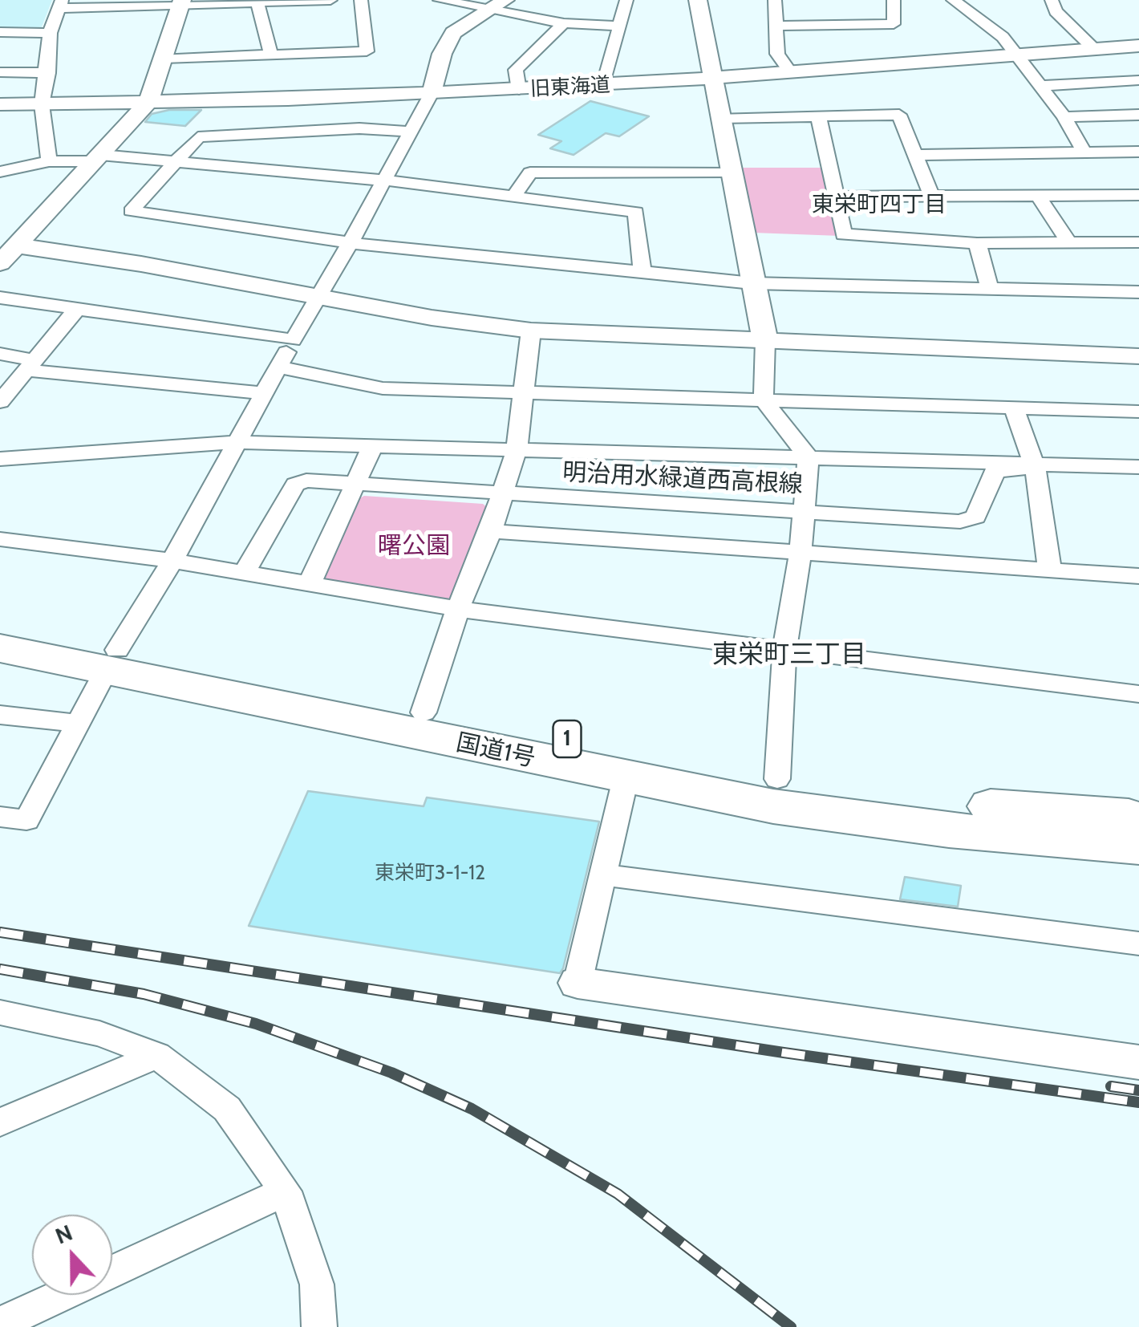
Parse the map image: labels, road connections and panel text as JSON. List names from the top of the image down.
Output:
{
  "streets": {
    "highway": ["1", "国道1号"],
    "street": ["旧東海道", "明治用水緑道西高根線"]
  },
  "districts": ["東栄町四丁目", "東栄町三丁目"],
  "parks": ["曙公園"],
  "house_numbers": ["東栄町3-1-12"],
  "north": "top"
}
